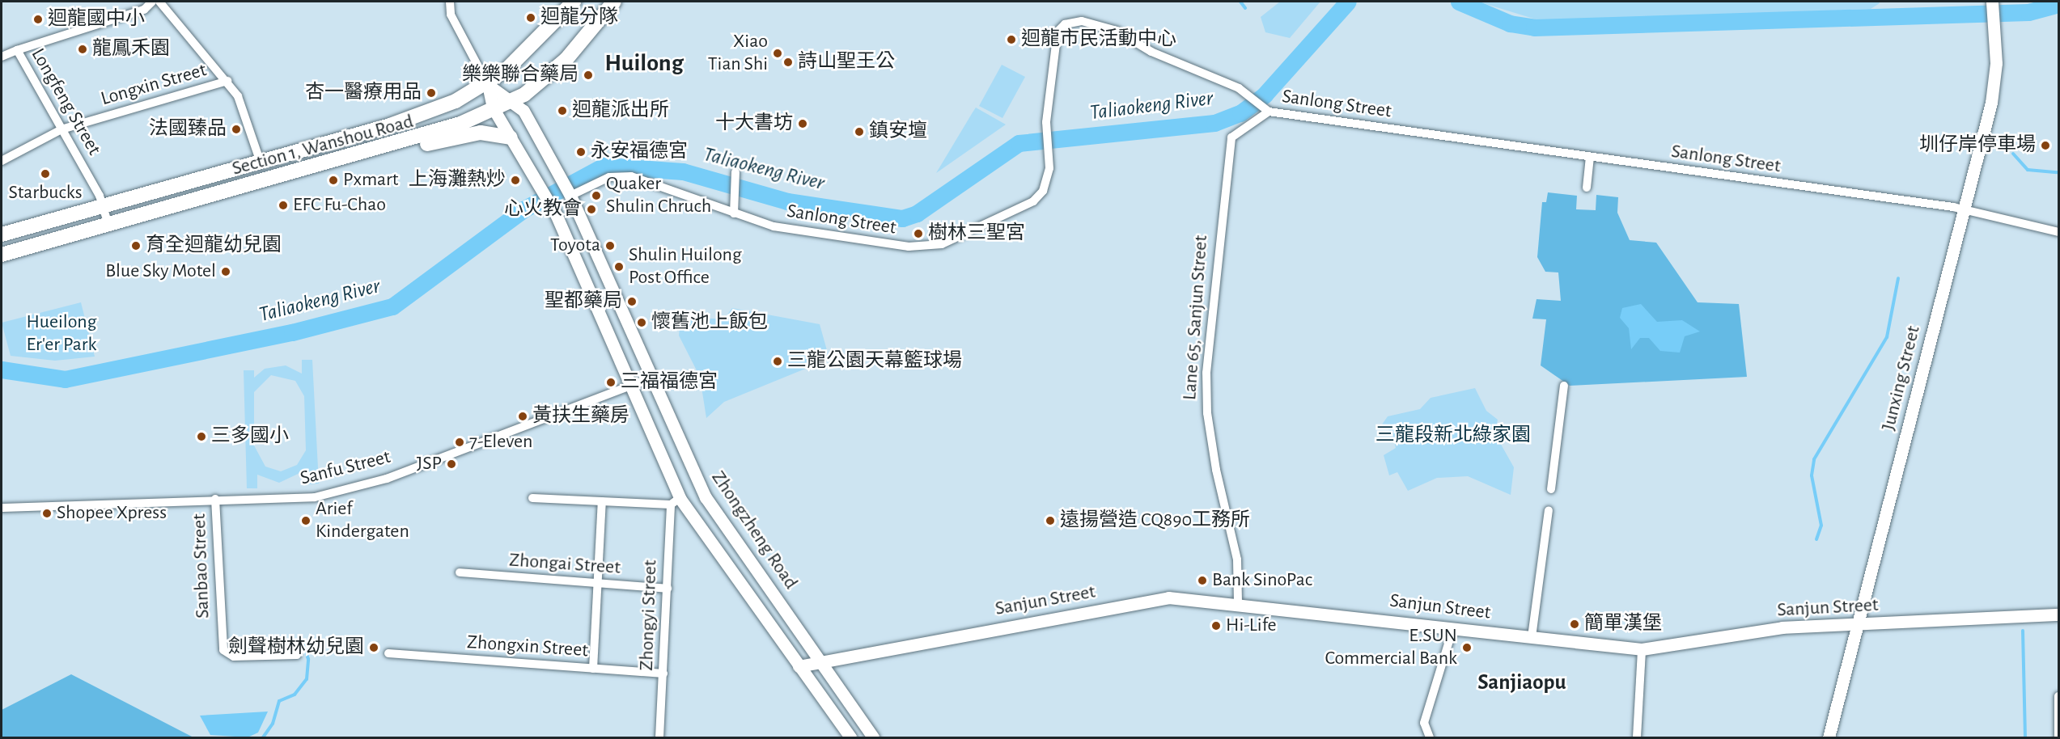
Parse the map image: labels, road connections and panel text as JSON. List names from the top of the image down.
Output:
{
  "streets": {
    "main road": ["Section 1, Wanshou Road"],
    "street": [
      "Longxin Street",
      "Longfeng Street",
      "Sanlong Street",
      "Lane 65, Sanjun Street",
      "Junxing Street",
      "Sanfu Street",
      "Zhongzheng Road",
      "Zhongai Street",
      "Sanbao Street",
      "Sanjun Street",
      "Zhongyi Street",
      "Zhongxin Street"
    ]
  },
  "crossings": [
    ["Longxin Street", "Longfeng Street"],
    ["Longfeng Street", "Section 1, Wanshou Road"],
    ["Sanlong Street", "Lane 65, Sanjun Street"],
    ["Sanlong Street", "Junxing Street"],
    ["Sanlong Street", "Zhongzheng Road"],
    ["Section 1, Wanshou Road", "Zhongzheng Road"],
    ["Lane 65, Sanjun Street", "Sanjun Street"],
    ["Junxing Street", "Sanjun Street"],
    ["Sanfu Street", "Zhongzheng Road"],
    ["Sanfu Street", "Sanbao Street"],
    ["Zhongzheng Road", "Sanjun Street"],
    ["Zhongzheng Road", "Zhongyi Street"],
    ["Zhongai Street", "Zhongyi Street"],
    ["Zhongyi Street", "Zhongxin Street"]
  ],
  "districts": ["Huilong", "Sanjiaopu"],
  "water": ["Taliaokeng River"],
  "parks": ["Hueilong Er'er Park", "三龍段新北綠家園"],
  "places": [
    "迴龍分隊",
    "迴龍國中小",
    "迴龍市民活動中心",
    "龍鳳禾園",
    "Xiao Tian Shi",
    "詩山聖王公",
    "樂樂聯合藥局",
    "杏一醫療用品",
    "迴龍派出所",
    "十大書坊",
    "法國臻品",
    "鎮安壇",
    "圳仔岸停車場",
    "永安福德宮",
    "Starbucks",
    "Pxmart",
    "上海灘熱炒",
    "Quaker Shulin Chruch",
    "EFC Fu-Chao",
    "心火教會",
    "樹林三聖宮",
    "育全迴龍幼兒園",
    "Toyota",
    "Shulin Huilong Post Office",
    "Blue Sky Motel",
    "聖都藥局",
    "懷舊池上飯包",
    "三龍公園天幕籃球場",
    "三福福德宮",
    "黃扶生藥房",
    "三多國小",
    "7-Eleven",
    "JSP",
    "Shopee Xpress",
    "Arief Kindergaten",
    "遠揚營造 CQ890工務所",
    "Bank SinoPac",
    "簡單漢堡",
    "Hi-Life",
    "劍聲樹林幼兒園",
    "E.SUN Commercial Bank"
  ]
}
